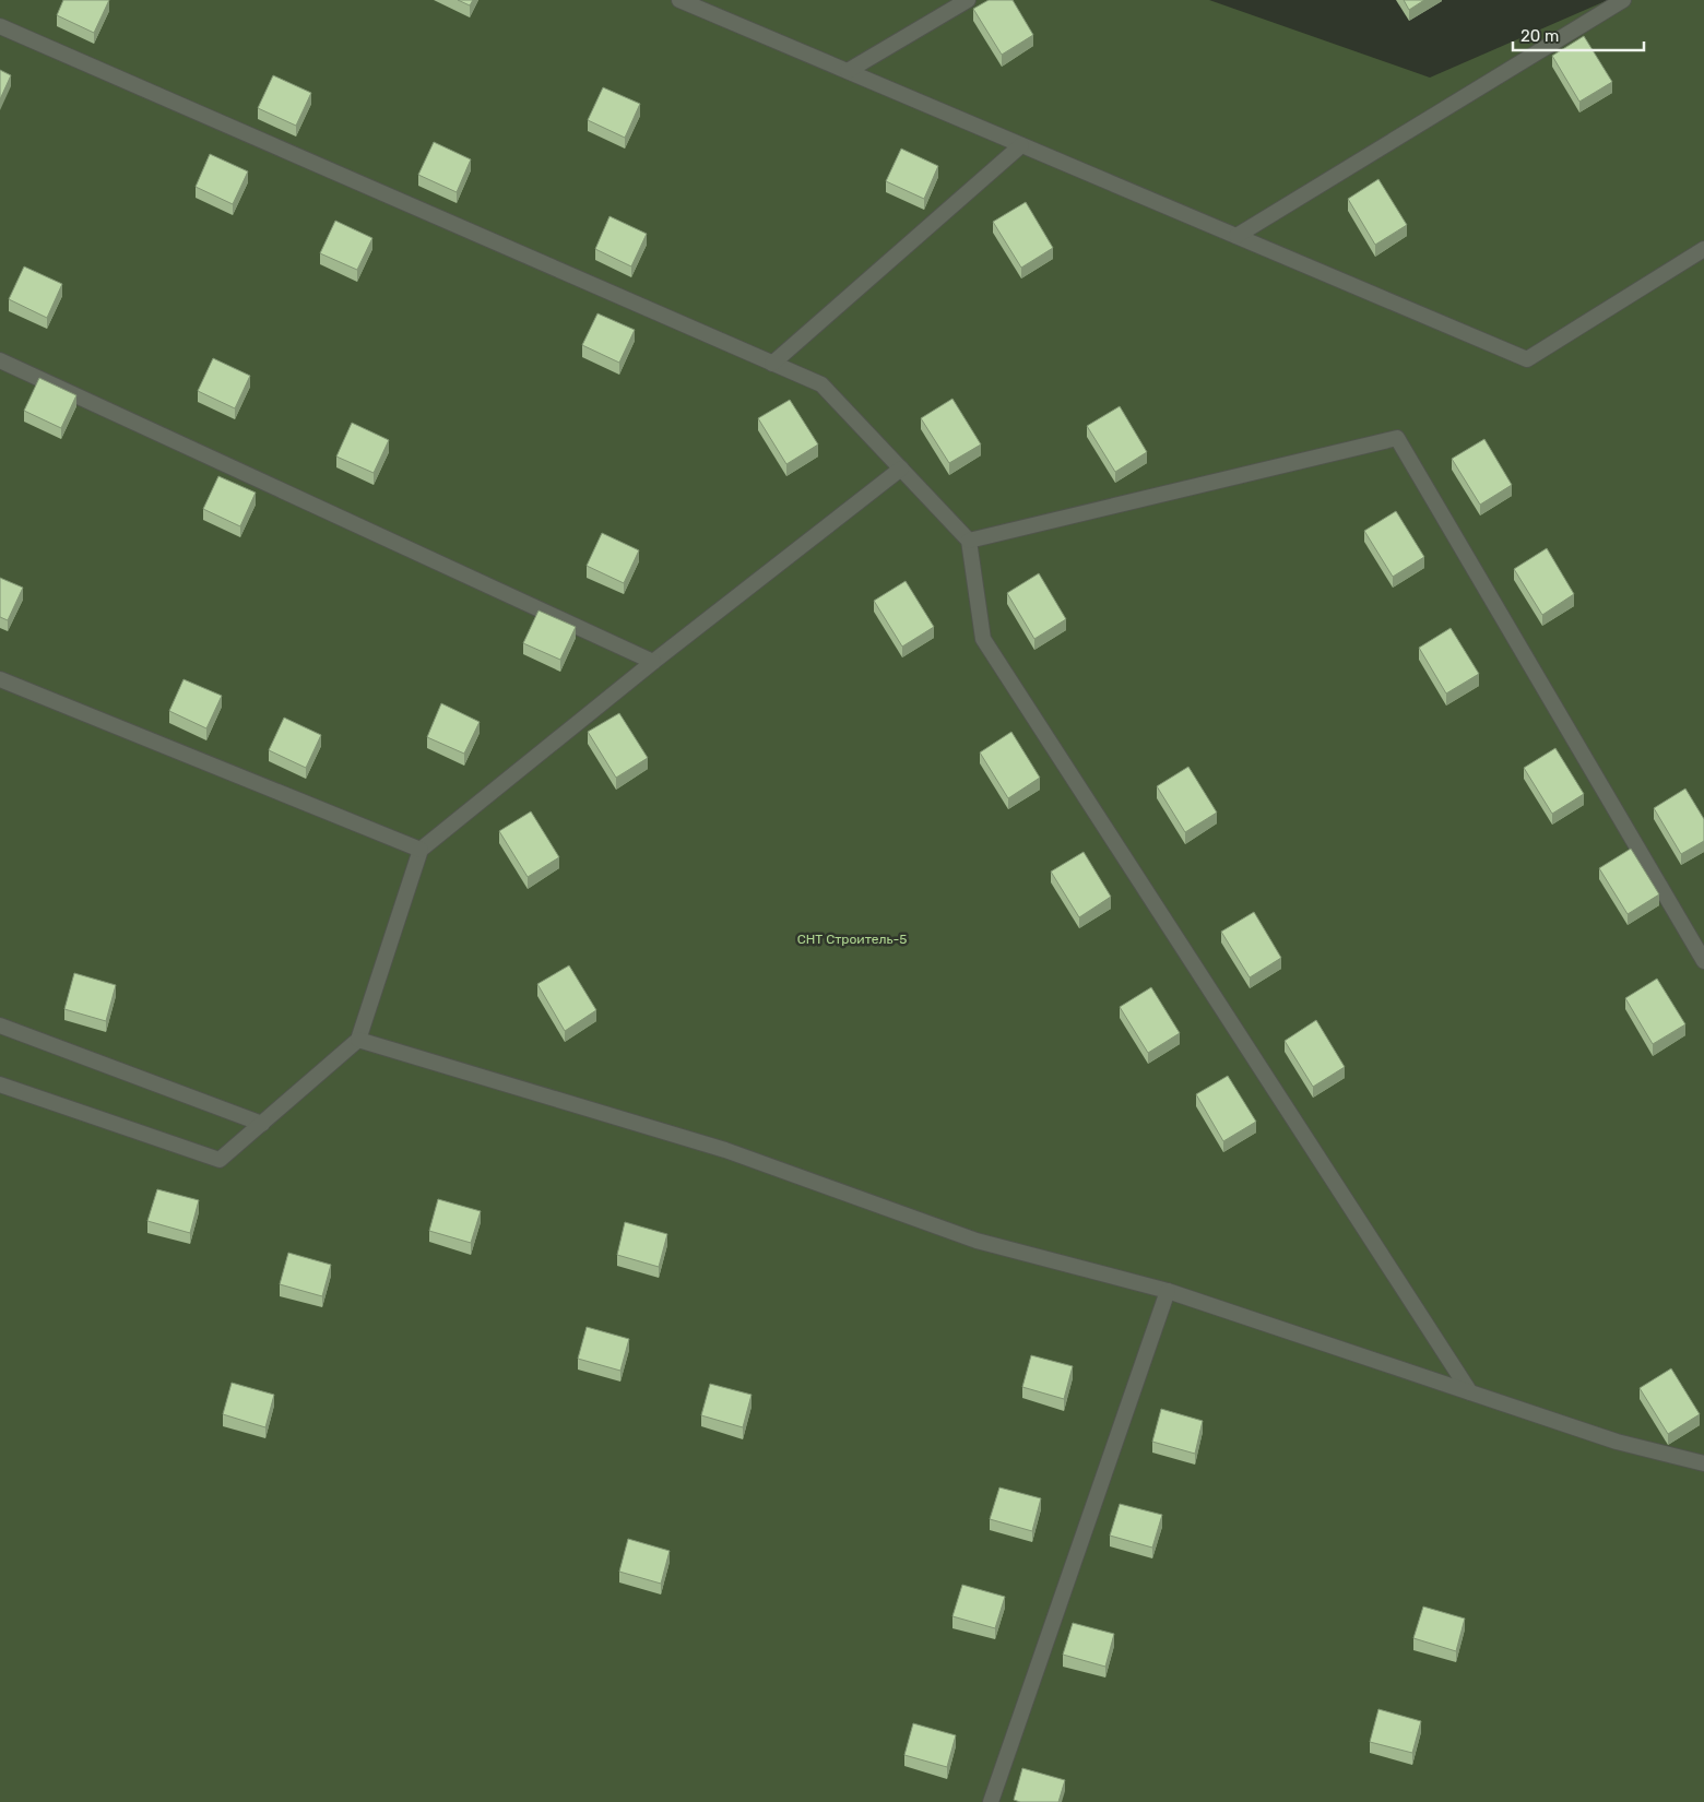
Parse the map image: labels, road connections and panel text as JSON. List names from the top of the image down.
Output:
{
  "parks": ["СНТ Строитель-5"],
  "scale_bar": "20 m"
}
